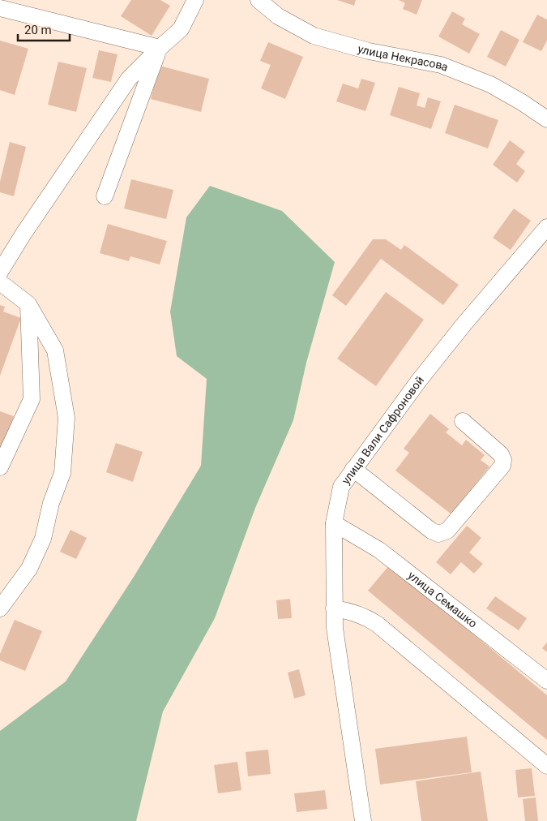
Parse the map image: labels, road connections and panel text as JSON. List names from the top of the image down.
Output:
{
  "streets": {
    "street": ["улица Некрасова", "улица Вали Сафроновой", "улица Семашко"]
  },
  "crossings": [
    ["улица Вали Сафроновой", "улица Семашко"]
  ],
  "scale_bar": "20 m"
}
